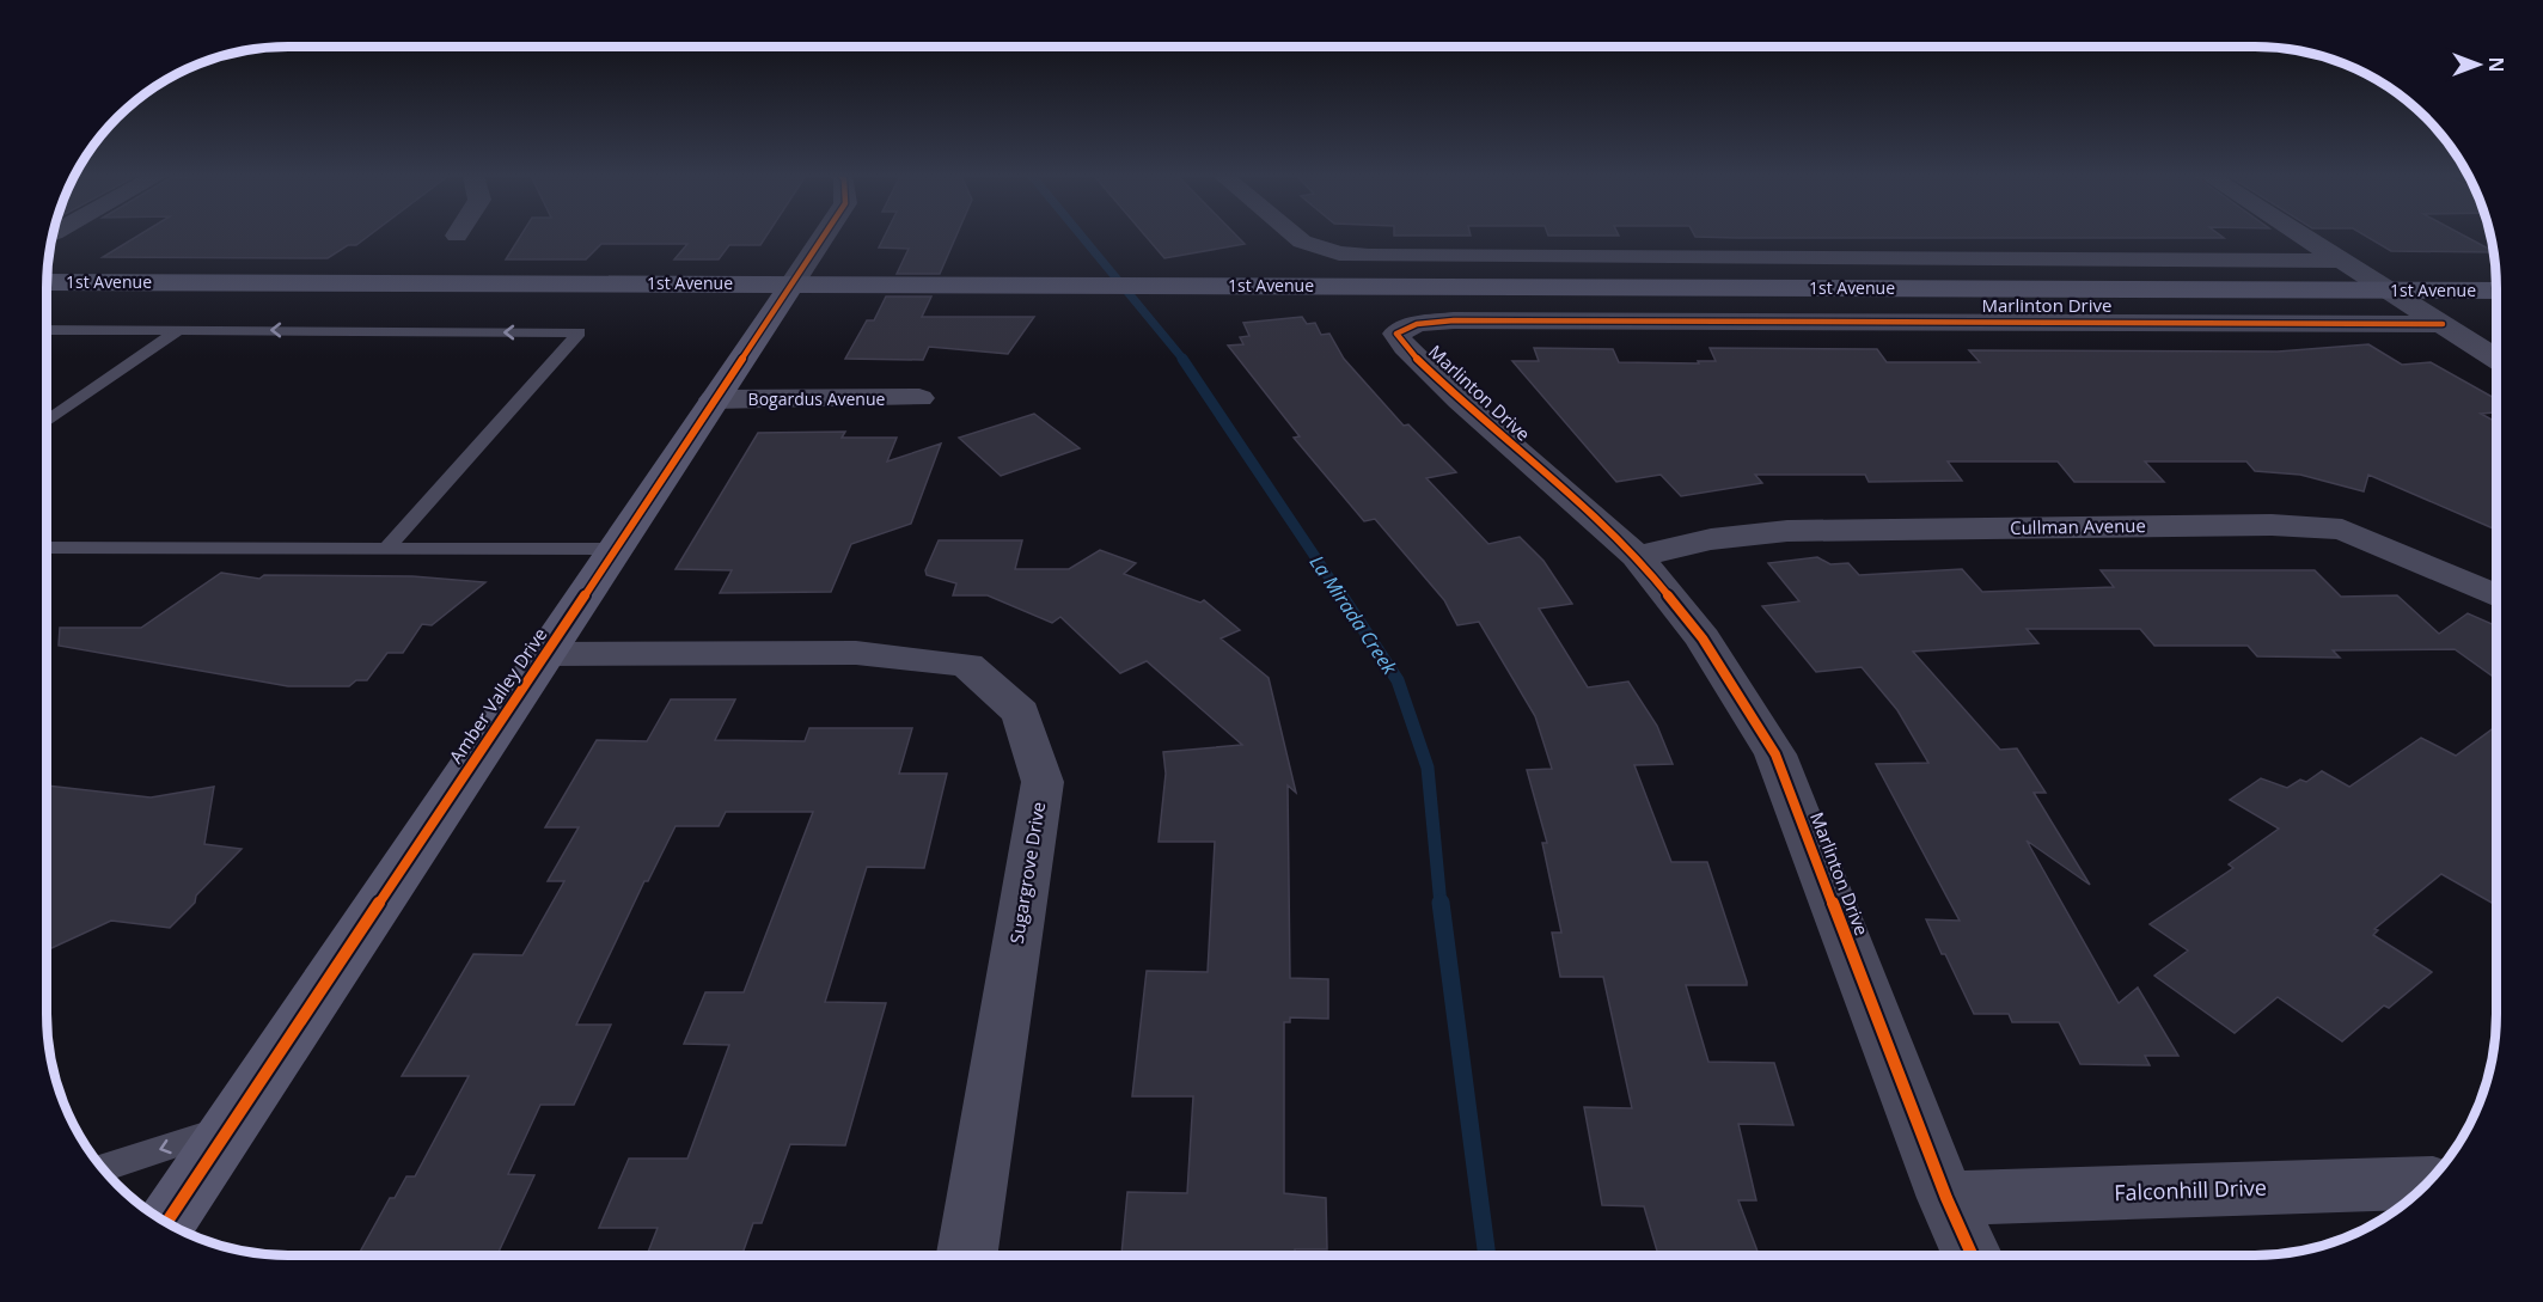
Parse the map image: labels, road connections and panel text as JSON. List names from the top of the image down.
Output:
{
  "streets": {
    "main road": ["1st Avenue", "Amber Valley Drive"],
    "street": [
      "Marlinton Drive",
      "Bogardus Avenue",
      "Cullman Avenue",
      "Sugargrove Drive",
      "Falconhill Drive"
    ]
  },
  "crossings": [
    ["1st Avenue", "Amber Valley Drive"],
    ["Marlinton Drive", "Cullman Avenue"],
    ["Marlinton Drive", "Falconhill Drive"],
    ["Bogardus Avenue", "Amber Valley Drive"],
    ["Amber Valley Drive", "Sugargrove Drive"]
  ],
  "water": ["La Mirada Creek"],
  "north": "right"
}
